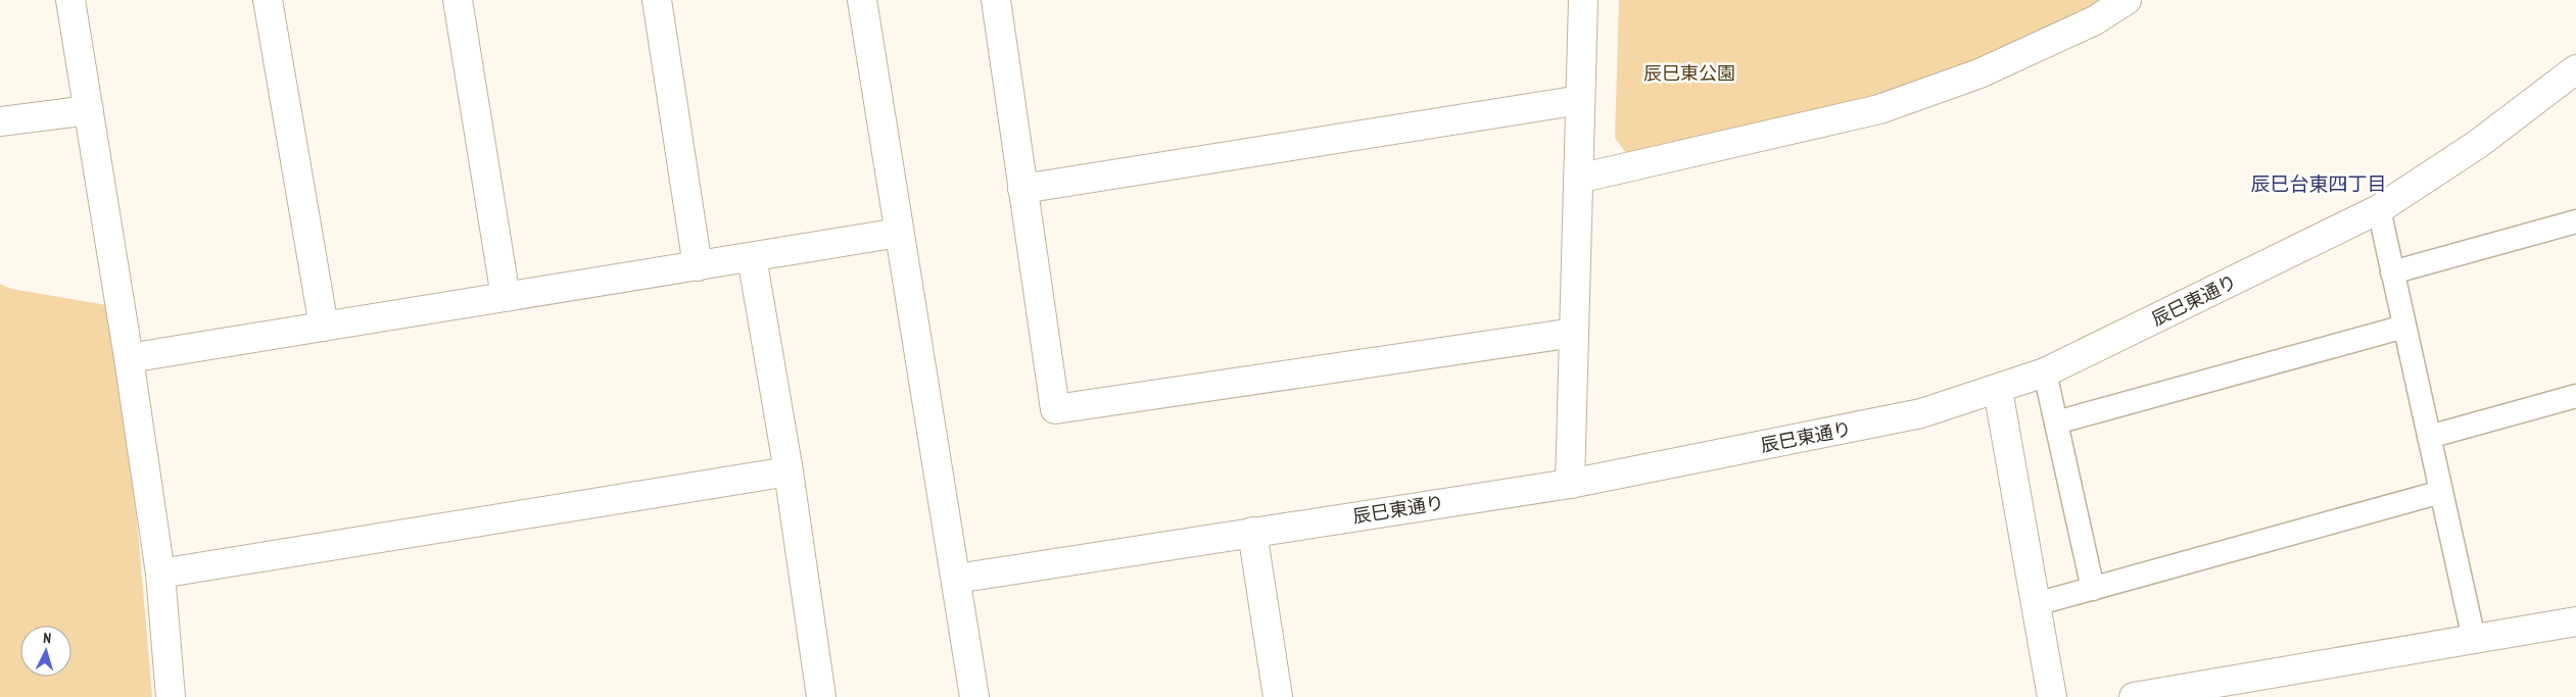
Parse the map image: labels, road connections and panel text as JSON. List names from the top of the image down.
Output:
{
  "streets": {
    "street": ["辰巳東通り"]
  },
  "districts": ["辰巳台東四丁目"],
  "parks": ["辰巳東公園"],
  "north": "top"
}
